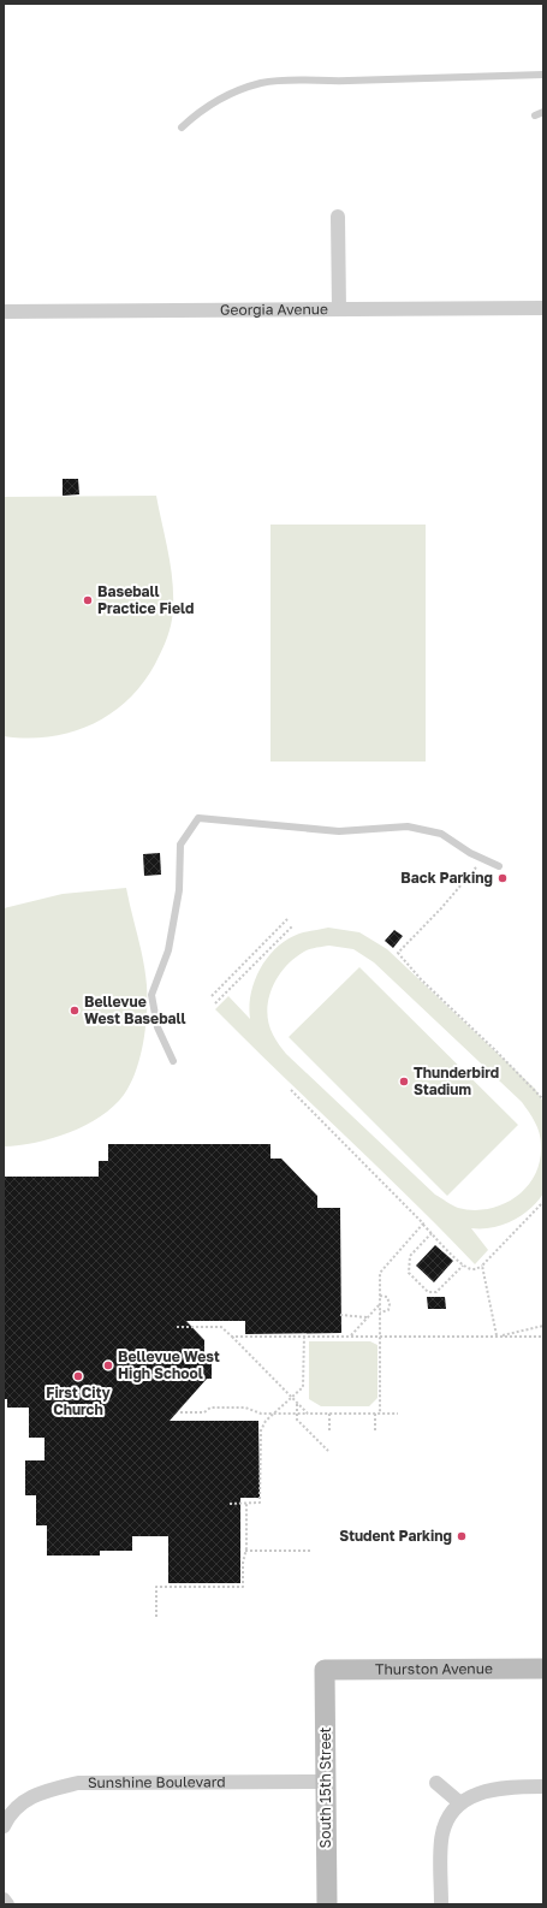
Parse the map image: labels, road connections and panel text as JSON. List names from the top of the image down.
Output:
{
  "streets": {
    "street": [
      "Georgia Avenue",
      "Thurston Avenue",
      "Sunshine Boulevard",
      "South 15th Street"
    ]
  },
  "crossings": [
    ["Thurston Avenue", "South 15th Street"],
    ["Sunshine Boulevard", "South 15th Street"]
  ],
  "places": [
    "Baseball Practice Field",
    "Back Parking",
    "Bellevue West Baseball",
    "Thunderbird Stadium",
    "Bellevue West High School",
    "First City Church",
    "Student Parking"
  ]
}
